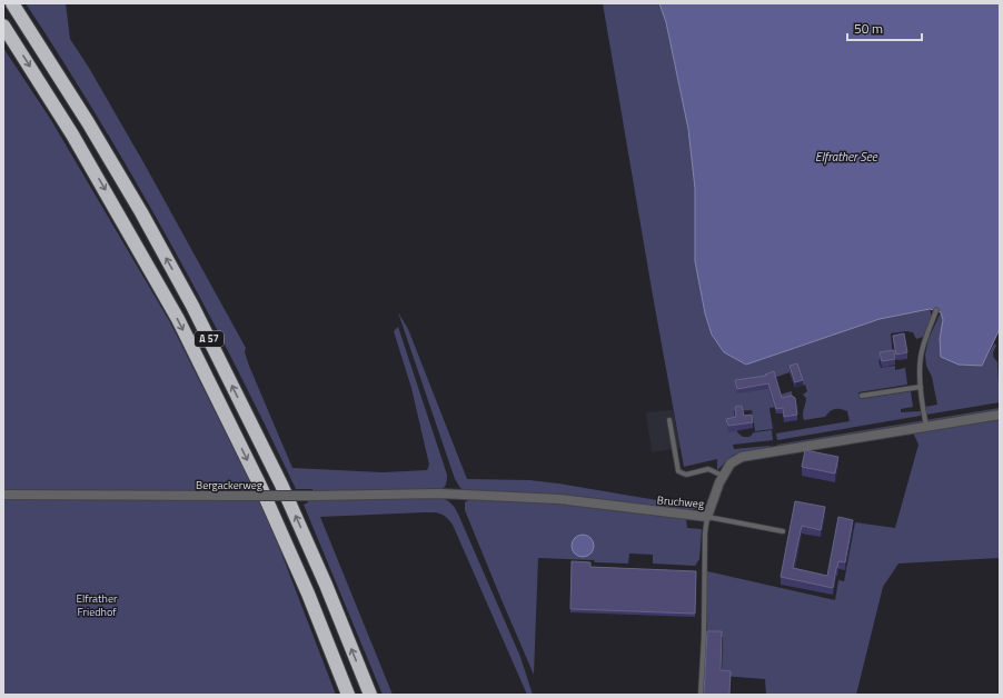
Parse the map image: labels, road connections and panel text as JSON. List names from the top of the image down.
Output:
{
  "streets": {
    "highway": ["A 57"],
    "street": ["Bergackerweg", "Bruchweg"]
  },
  "crossings": [
    ["Bergackerweg", "Bruchweg"]
  ],
  "water": ["Elfrather See"],
  "parks": ["Elfrather Friedhof"],
  "scale_bar": "50 m"
}
